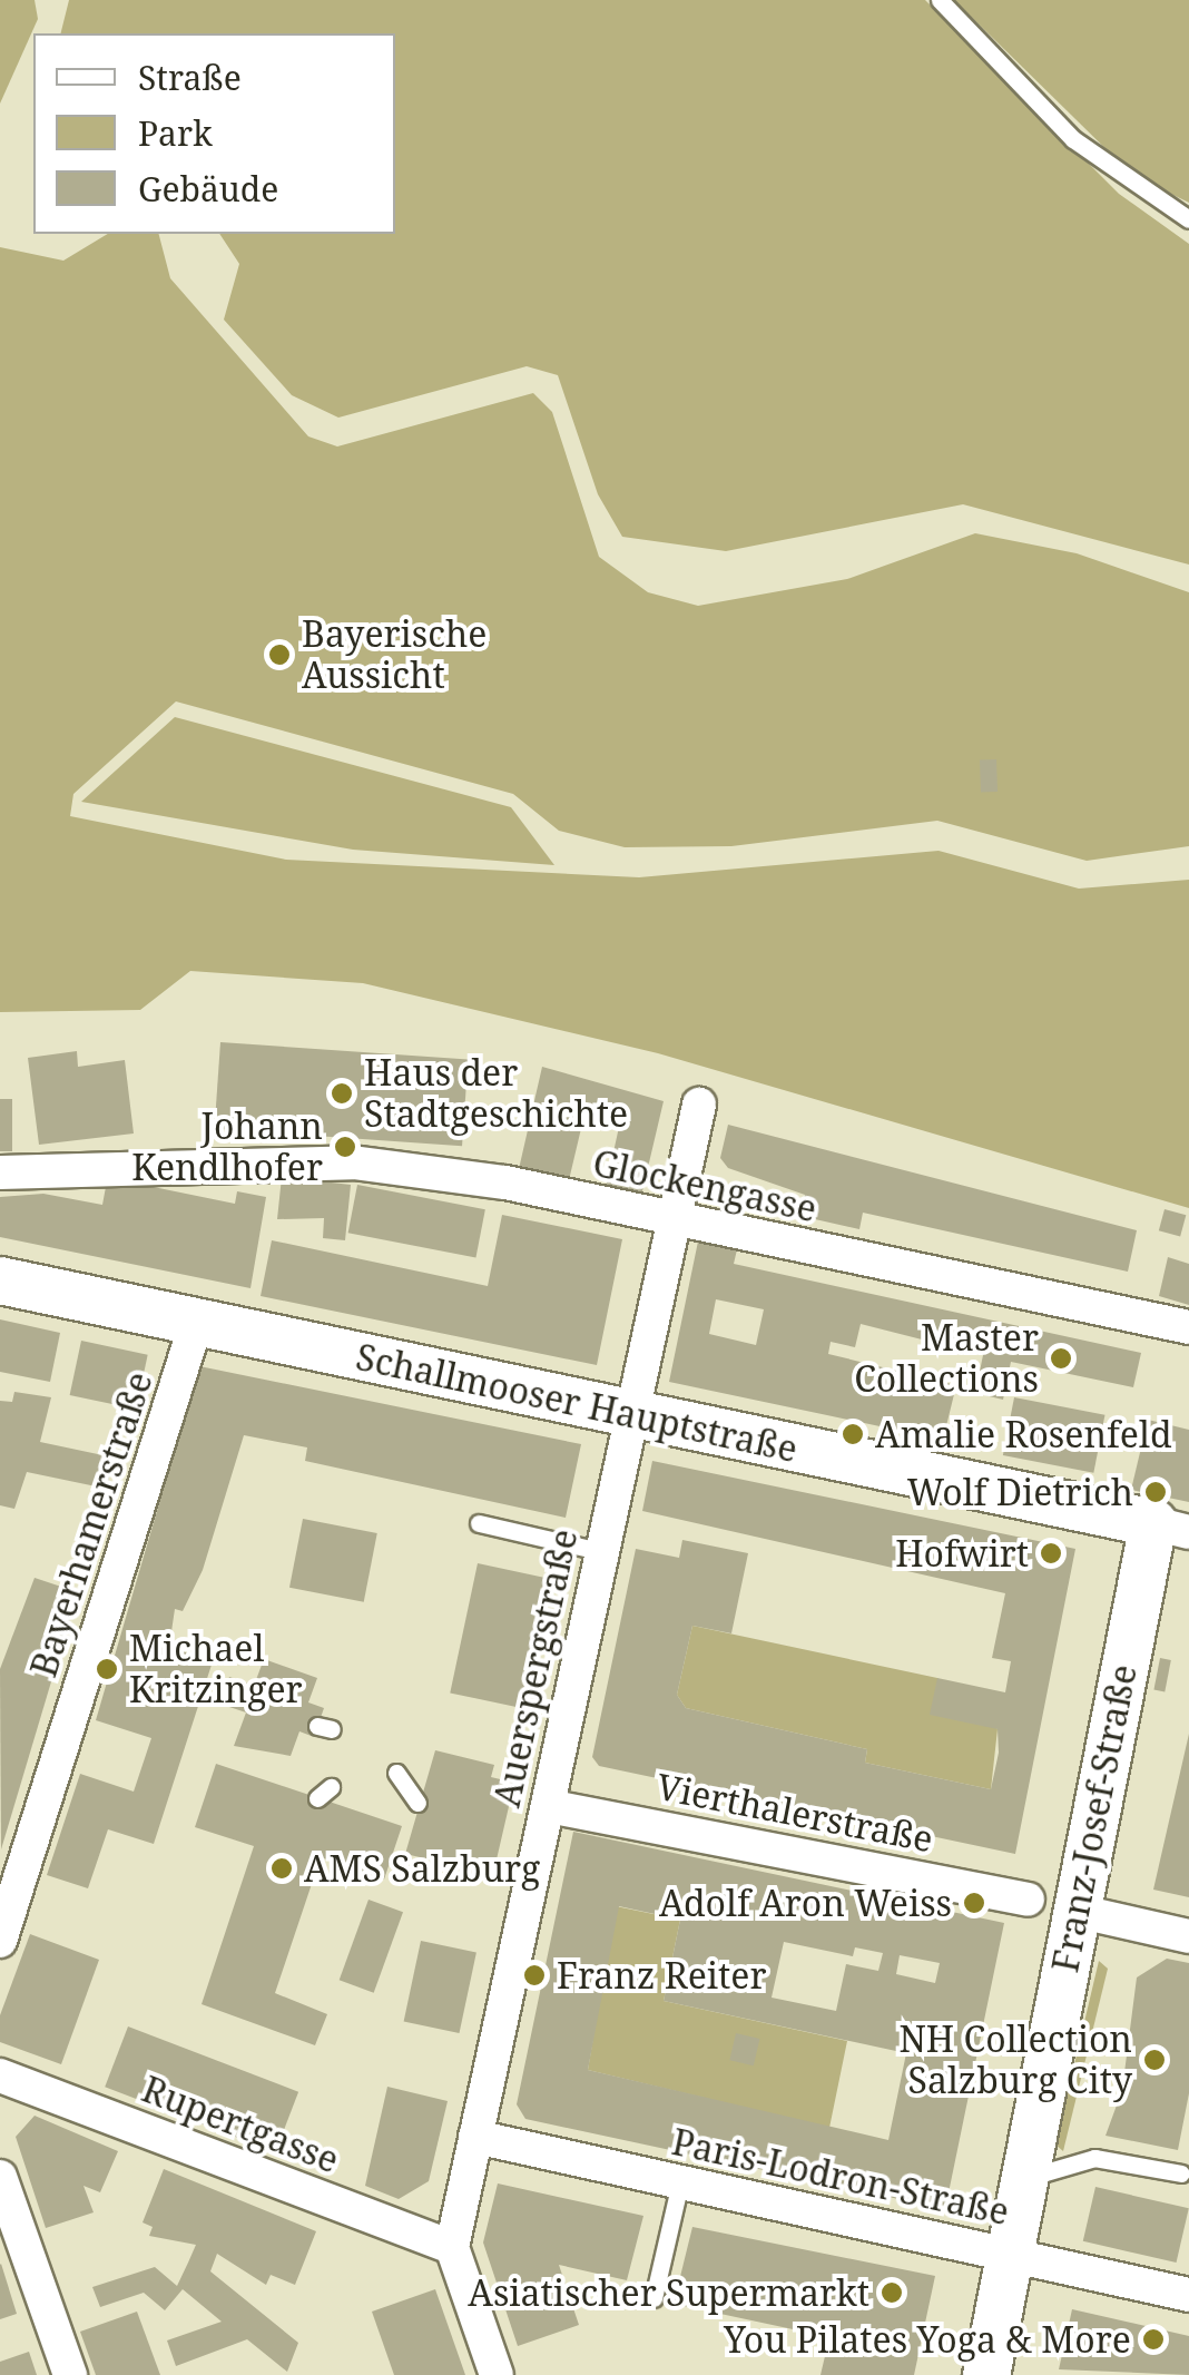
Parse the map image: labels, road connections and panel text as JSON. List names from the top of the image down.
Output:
{
  "streets": {
    "street": [
      "Glockengasse",
      "Schallmooser Hauptstraße",
      "Bayerhamerstraße",
      "Auerspergstraße",
      "Vierthalerstraße",
      "Franz-Josef-Straße",
      "Rupertgasse",
      "Paris-Lodron-Straße"
    ]
  },
  "crossings": [
    ["Glockengasse", "Auerspergstraße"],
    ["Schallmooser Hauptstraße", "Bayerhamerstraße"],
    ["Schallmooser Hauptstraße", "Auerspergstraße"],
    ["Schallmooser Hauptstraße", "Franz-Josef-Straße"],
    ["Auerspergstraße", "Vierthalerstraße"],
    ["Auerspergstraße", "Rupertgasse"],
    ["Auerspergstraße", "Paris-Lodron-Straße"],
    ["Franz-Josef-Straße", "Paris-Lodron-Straße"]
  ],
  "places": [
    "Bayerische Aussicht",
    "Haus der Stadtgeschichte",
    "Johann Kendlhofer",
    "Master Collections",
    "Amalie Rosenfeld",
    "Wolf Dietrich",
    "Hofwirt",
    "Michael Kritzinger",
    "AMS Salzburg",
    "Adolf Aron Weiss",
    "Franz Reiter",
    "NH Collection Salzburg City",
    "Asiatischer Supermarkt",
    "You Pilates Yoga & More"
  ],
  "legend": ["Straße", "Park", "Gebäude"]
}
